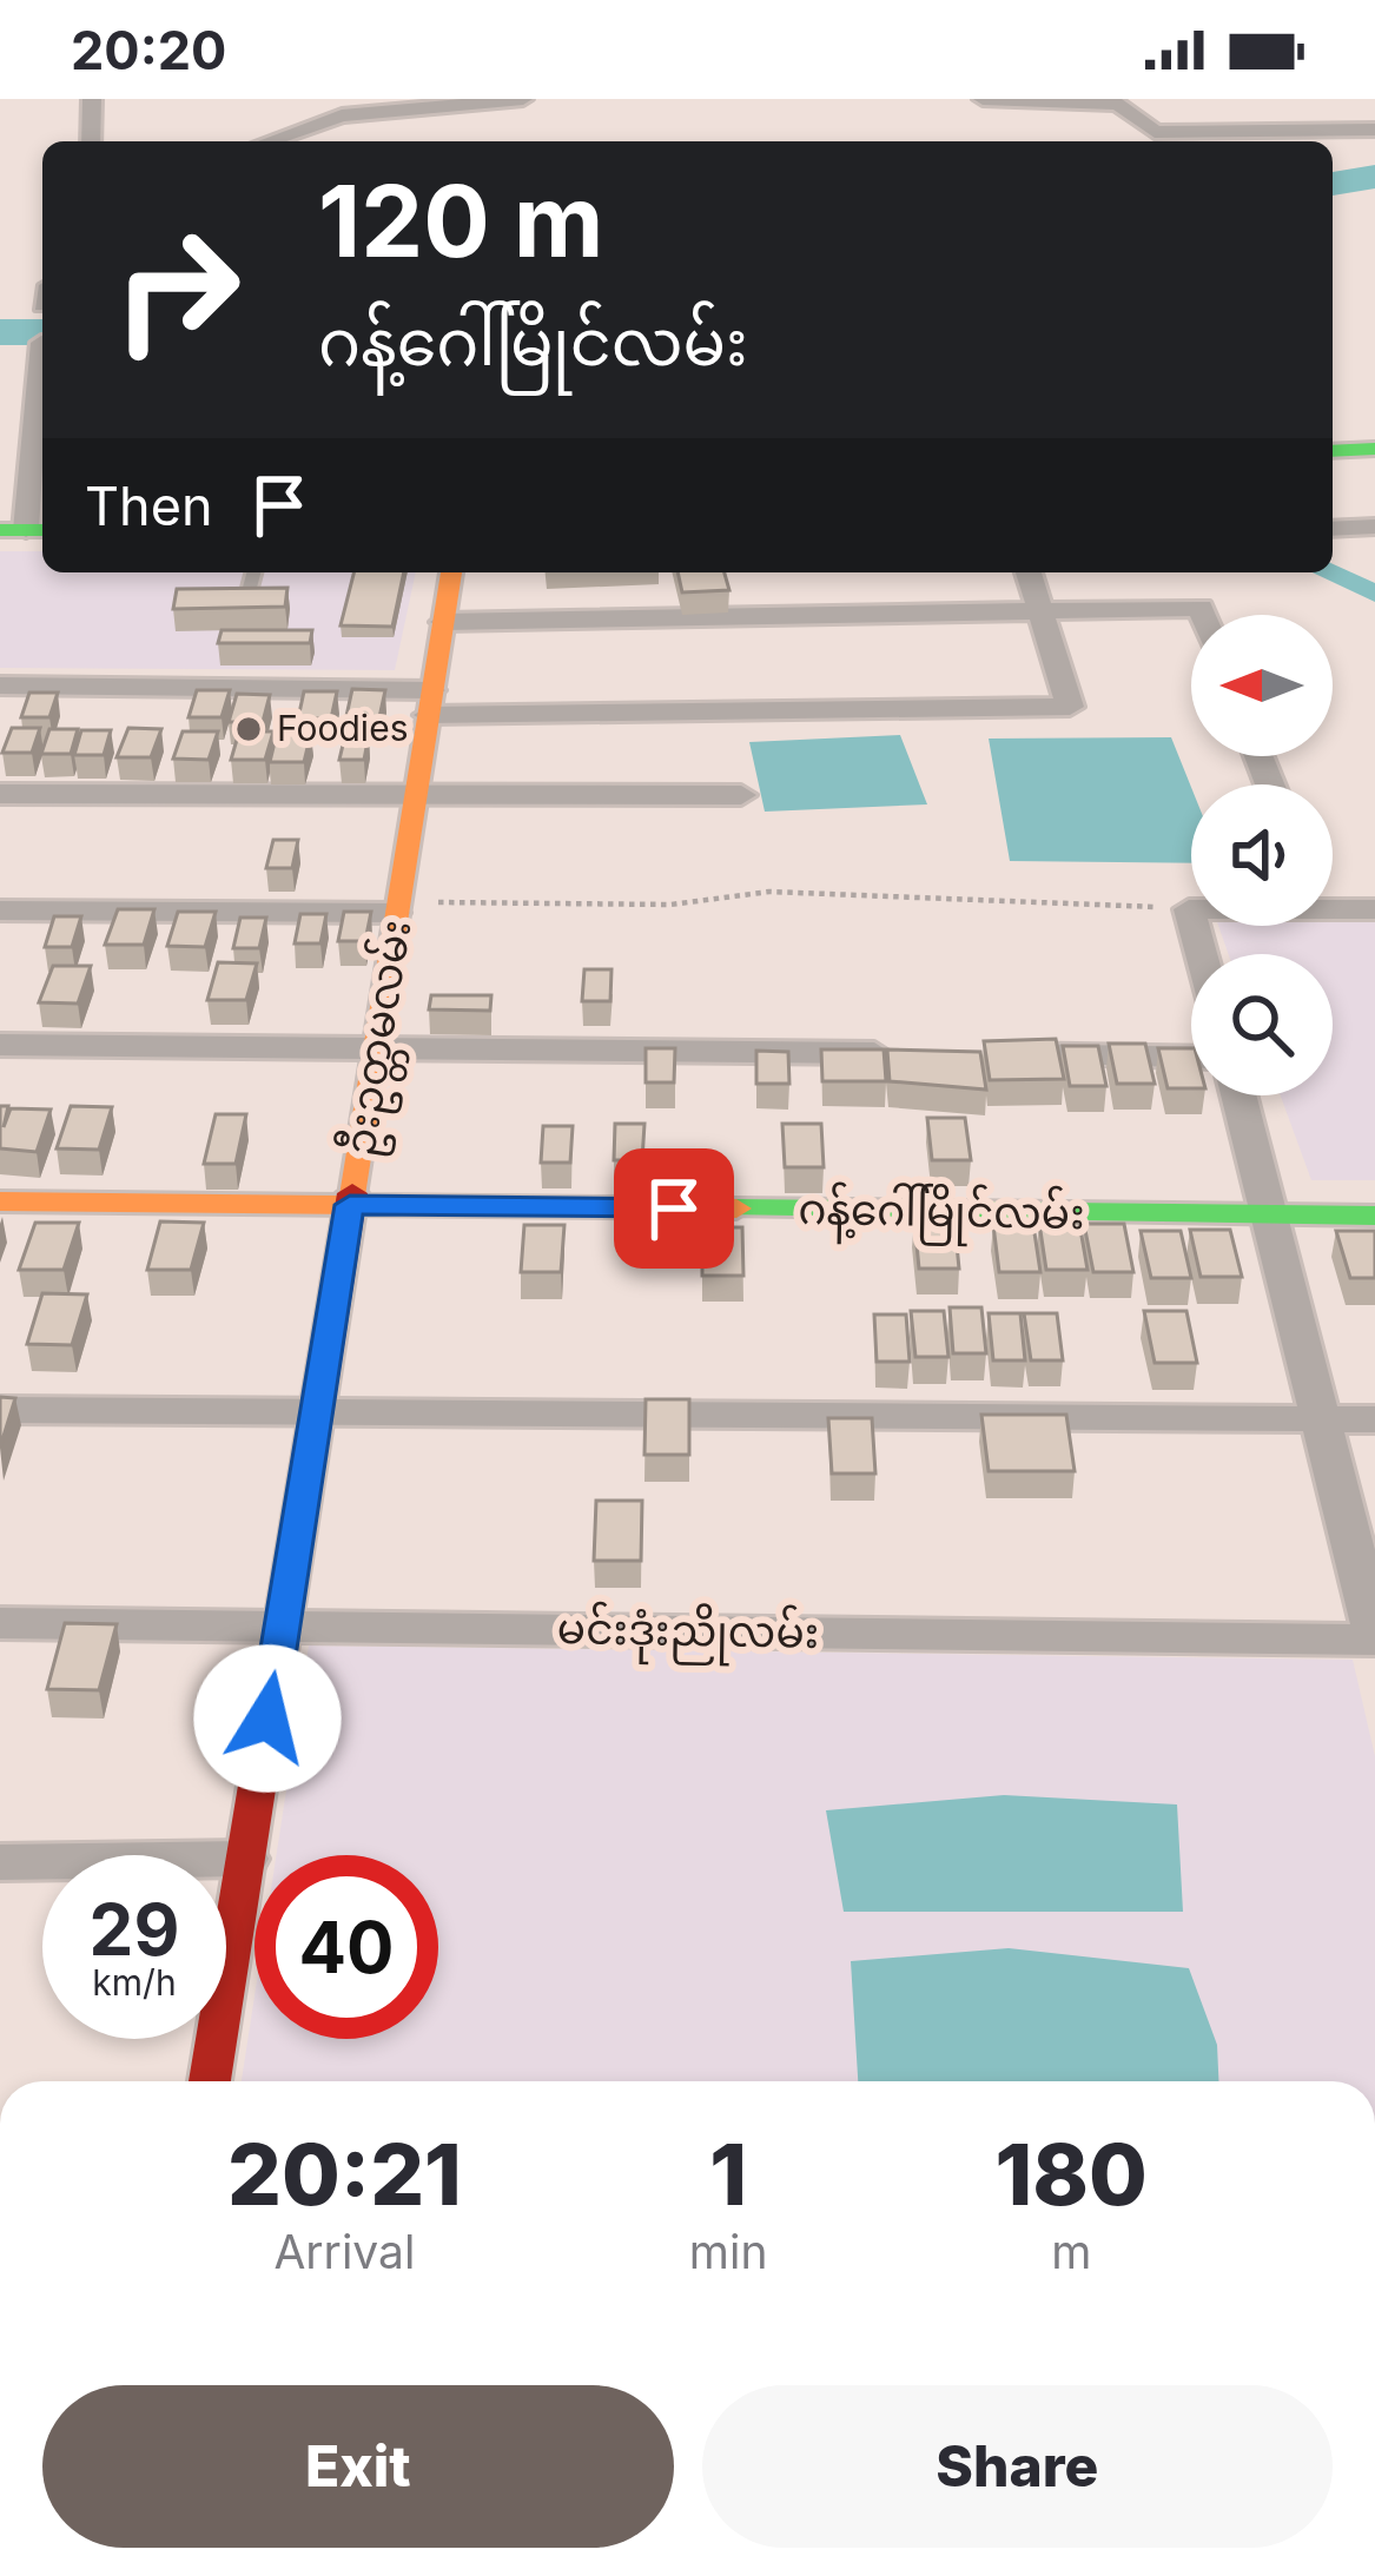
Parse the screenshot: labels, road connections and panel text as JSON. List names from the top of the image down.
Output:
{
  "streets": {
    "street": ["ဦးဥတ္တမလမ်း", "ဂန့်ဂေါ်မြိုင်လမ်း", "မင်းဒုံးညိုလမ်း"]
  },
  "crossings": [
    ["ဦးဥတ္တမလမ်း", "ဂန့်ဂေါ်မြိုင်လမ်း"],
    ["ဦးဥတ္တမလမ်း", "မင်းဒုံးညိုလမ်း"]
  ],
  "places": ["Foodies"],
  "north": "left",
  "page": {
    "status": "20:20",
    "turn": ["120 m", "ဂန့်ဂေါ်မြိုင်လမ်း"],
    "then": "Then",
    "speed": "29 km/h",
    "limit": "40",
    "eta": [
      "20:21",
      "Arrival",
      "1",
      "min",
      "180",
      "m"
    ],
    "buttons": ["Exit", "Share"]
  }
}
